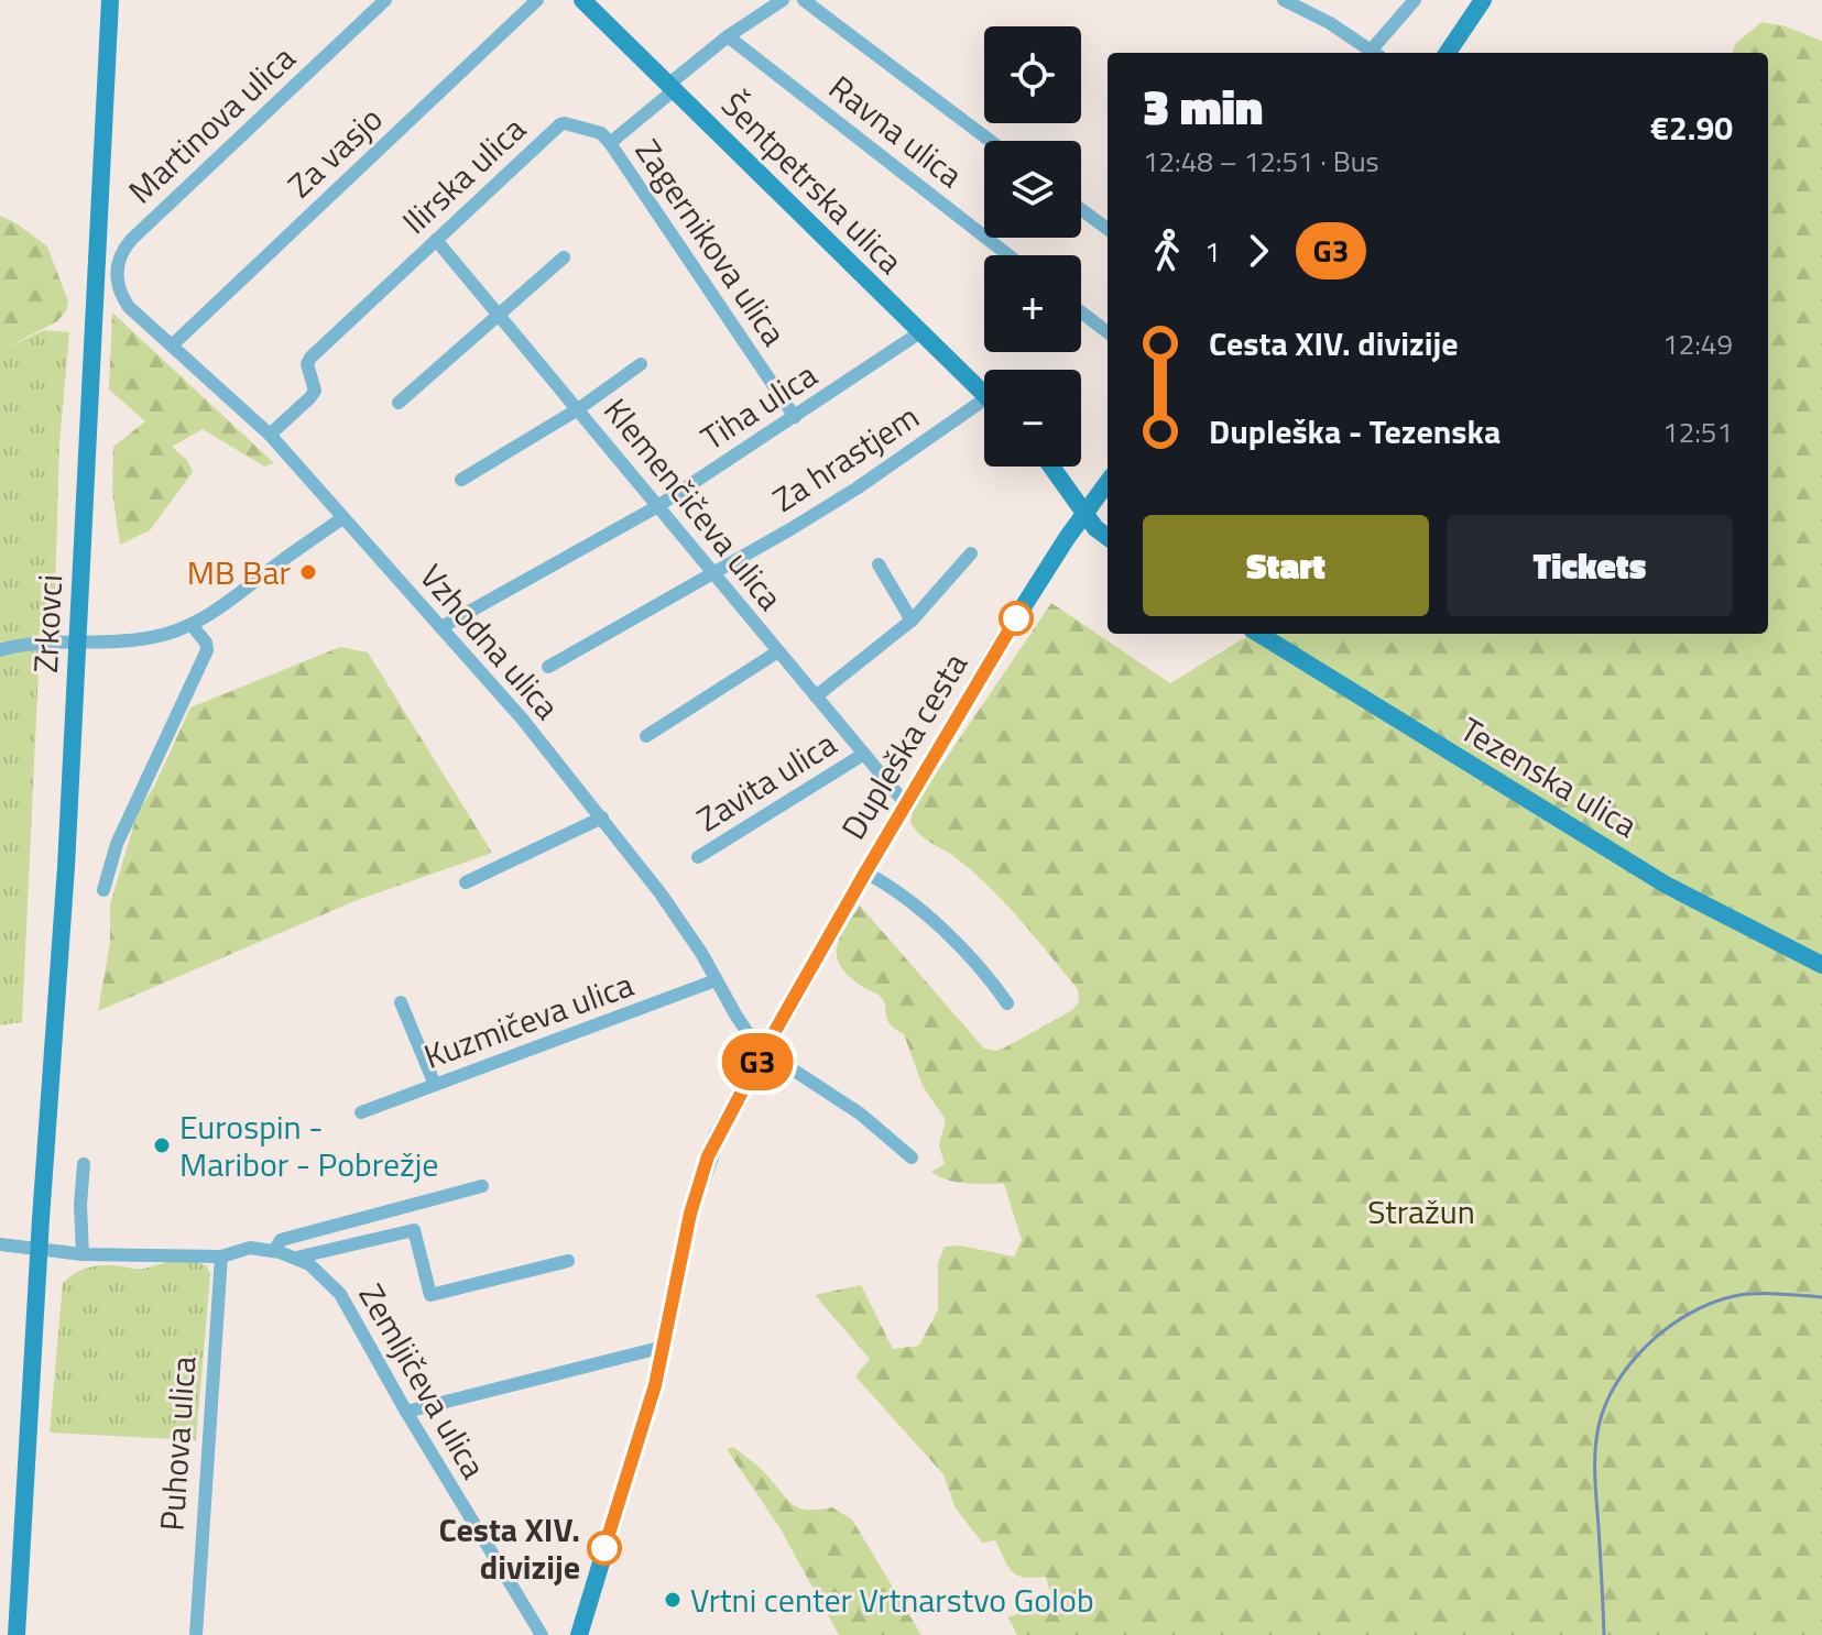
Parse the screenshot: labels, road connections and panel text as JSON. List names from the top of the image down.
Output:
{
  "streets": {
    "street": [
      "Martinova ulica",
      "Ravna ulica",
      "Za vasjo",
      "Ilirska ulica",
      "Šentpetrska ulica",
      "Zagernikova ulica",
      "Tiha ulica",
      "Za hrastjem",
      "Klemenčičeva ulica",
      "Zrkovci",
      "Vzhodna ulica",
      "Dupleška cesta",
      "Tezenska ulica",
      "Zavita ulica",
      "Kuzmičeva ulica",
      "Zemljičeva ulica",
      "Puhova ulica"
    ]
  },
  "crossings": [
    ["Martinova ulica", "Vzhodna ulica"],
    ["Za vasjo", "Vzhodna ulica"],
    ["Ilirska ulica", "Zagernikova ulica"],
    ["Ilirska ulica", "Klemenčičeva ulica"],
    ["Ilirska ulica", "Vzhodna ulica"],
    ["Šentpetrska ulica", "Tiha ulica"],
    ["Zagernikova ulica", "Tiha ulica"],
    ["Tiha ulica", "Klemenčičeva ulica"],
    ["Tiha ulica", "Vzhodna ulica"],
    ["Za hrastjem", "Klemenčičeva ulica"],
    ["Klemenčičeva ulica", "Dupleška cesta"],
    ["Klemenčičeva ulica", "Zavita ulica"],
    ["Zrkovci", "Zemljičeva ulica"],
    ["Vzhodna ulica", "Dupleška cesta"],
    ["Vzhodna ulica", "Kuzmičeva ulica"],
    ["Zemljičeva ulica", "Puhova ulica"]
  ],
  "parks": ["Stražun"],
  "places": [
    "MB Bar",
    "Eurospin - Maribor - Pobrežje",
    "Cesta XIV. divizije",
    "Vrtni center Vrtnarstvo Golob"
  ],
  "lines": ["bus line G3"],
  "page": {
    "on_map": "G3",
    "map_buttons": ["+", "−"],
    "heading": ["3 min", "12:48 – 12:51 · Bus", "€2.90"],
    "legs": ["1", "G3"],
    "list": [
      {
        "name": "Cesta XIV. divizije",
        "value": "12:49"
      },
      {
        "name": "Dupleška - Tezenska",
        "value": "12:51"
      }
    ],
    "buttons": ["Start", "Tickets"]
  }
}
